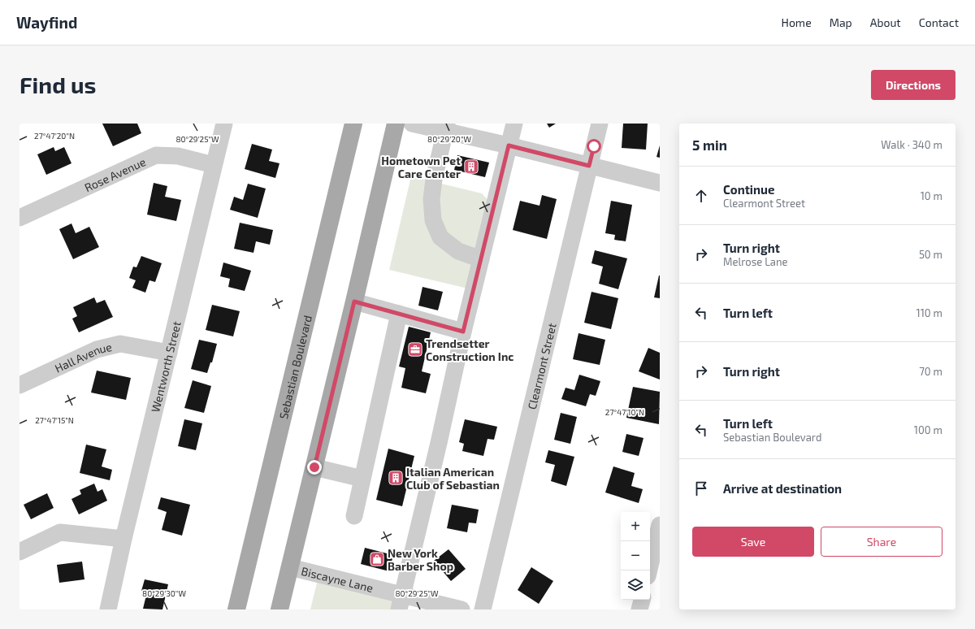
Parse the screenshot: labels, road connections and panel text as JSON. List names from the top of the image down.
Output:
{
  "streets": {
    "main road": ["Sebastian Boulevard"],
    "street": [
      "Rose Avenue",
      "Hall Avenue",
      "Wentworth Street",
      "Clearmont Street",
      "Biscayne Lane"
    ]
  },
  "crossings": [
    ["Rose Avenue", "Wentworth Street"],
    ["Hall Avenue", "Wentworth Street"]
  ],
  "places": {
    "building": ["Hometown Pet Care Center", "Italian American Club of Sebastian"],
    "office": ["Trendsetter Construction Inc"],
    "shop": ["New York Barber Shop"]
  },
  "page": {
    "header": "Wayfind",
    "nav": [
      "Home",
      "Map",
      "About",
      "Contact"
    ],
    "buttons": [
      "Directions",
      ["Save", "Share"]
    ],
    "title": "Find us",
    "heading": ["5 min", "Walk · 340 m"],
    "list": [
      ["Continue", "Clearmont Street", "10 m"],
      ["Turn right", "Melrose Lane", "50 m"],
      ["Turn left", "110 m"],
      ["Turn right", "70 m"],
      ["Turn left", "Sebastian Boulevard", "100 m"],
      "Arrive at destination"
    ],
    "map_buttons": ["+", "−"]
  },
  "coordinates": [
    "27°47'20\"N",
    "80°29'20\"W",
    "80°29'25\"W",
    "27°47'10\"N",
    "27°47'15\"N",
    "80°29'30\"W"
  ]
}
